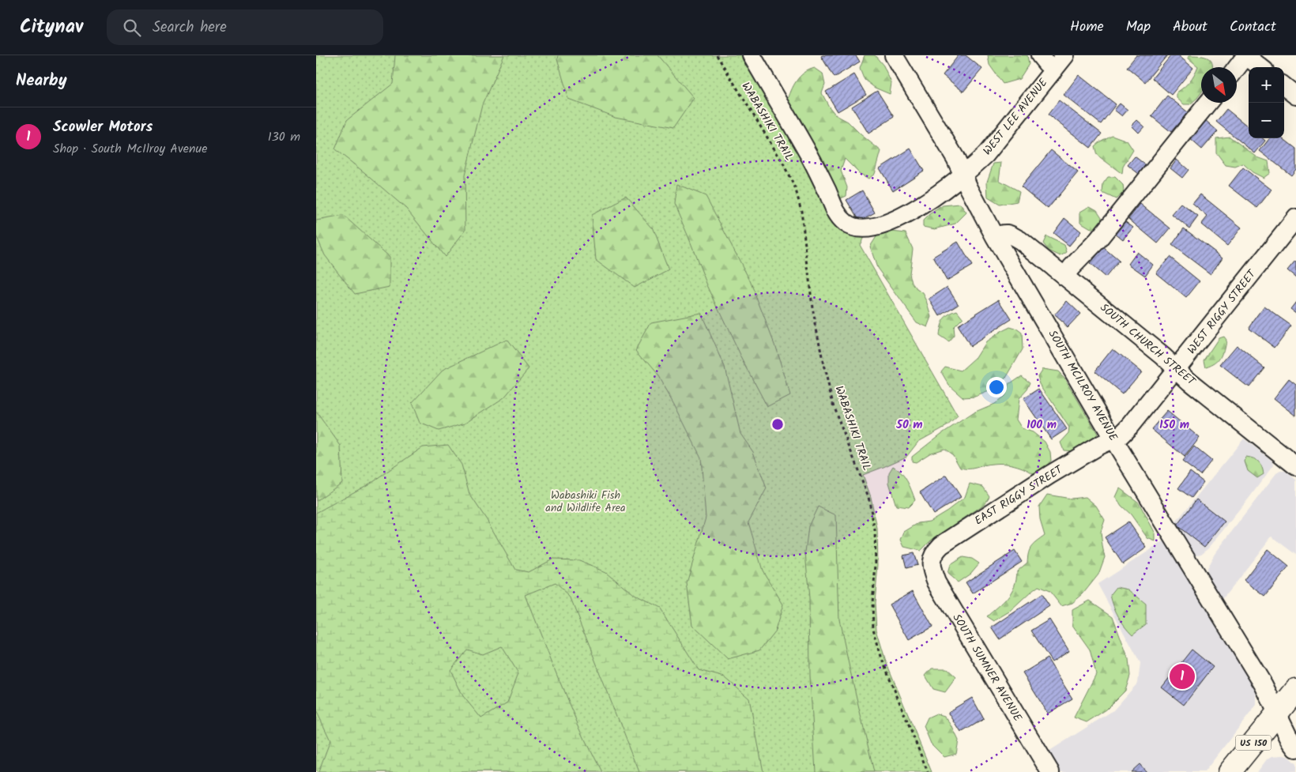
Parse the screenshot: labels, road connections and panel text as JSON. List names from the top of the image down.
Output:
{
  "streets": {
    "main road": ["US 150"],
    "street": [
      "WEST LEE AVENUE",
      "WEST RIGGY STREET",
      "SOUTH CHURCH STREET",
      "SOUTH MCILROY AVENUE",
      "EAST RIGGY STREET",
      "SOUTH SUMNER AVENUE"
    ],
    "path": ["WABASHIKI TRAIL"]
  },
  "crossings": [
    ["WEST LEE AVENUE", "SOUTH MCILROY AVENUE"],
    ["WEST RIGGY STREET", "SOUTH CHURCH STREET"],
    ["WEST RIGGY STREET", "SOUTH MCILROY AVENUE"],
    ["WEST RIGGY STREET", "EAST RIGGY STREET"],
    ["SOUTH CHURCH STREET", "SOUTH MCILROY AVENUE"],
    ["SOUTH MCILROY AVENUE", "EAST RIGGY STREET"],
    ["SOUTH MCILROY AVENUE", "US 150"],
    ["EAST RIGGY STREET", "SOUTH SUMNER AVENUE"]
  ],
  "parks": ["Wabashiki Fish and Wildlife Area"],
  "north": "bottom right",
  "page": {
    "header": "Citynav",
    "search": "Search here",
    "nav": [
      "Home",
      "Map",
      "About",
      "Contact"
    ],
    "heading": "Nearby",
    "map_buttons": ["+", "−"],
    "list": [
      {
        "mark": "1",
        "name": "Scowler Motors",
        "note": "Shop · South McIlroy Avenue",
        "value": "130 m"
      }
    ],
    "pins": "1"
  },
  "rings": ["50 m", "100 m", "150 m"]
}
